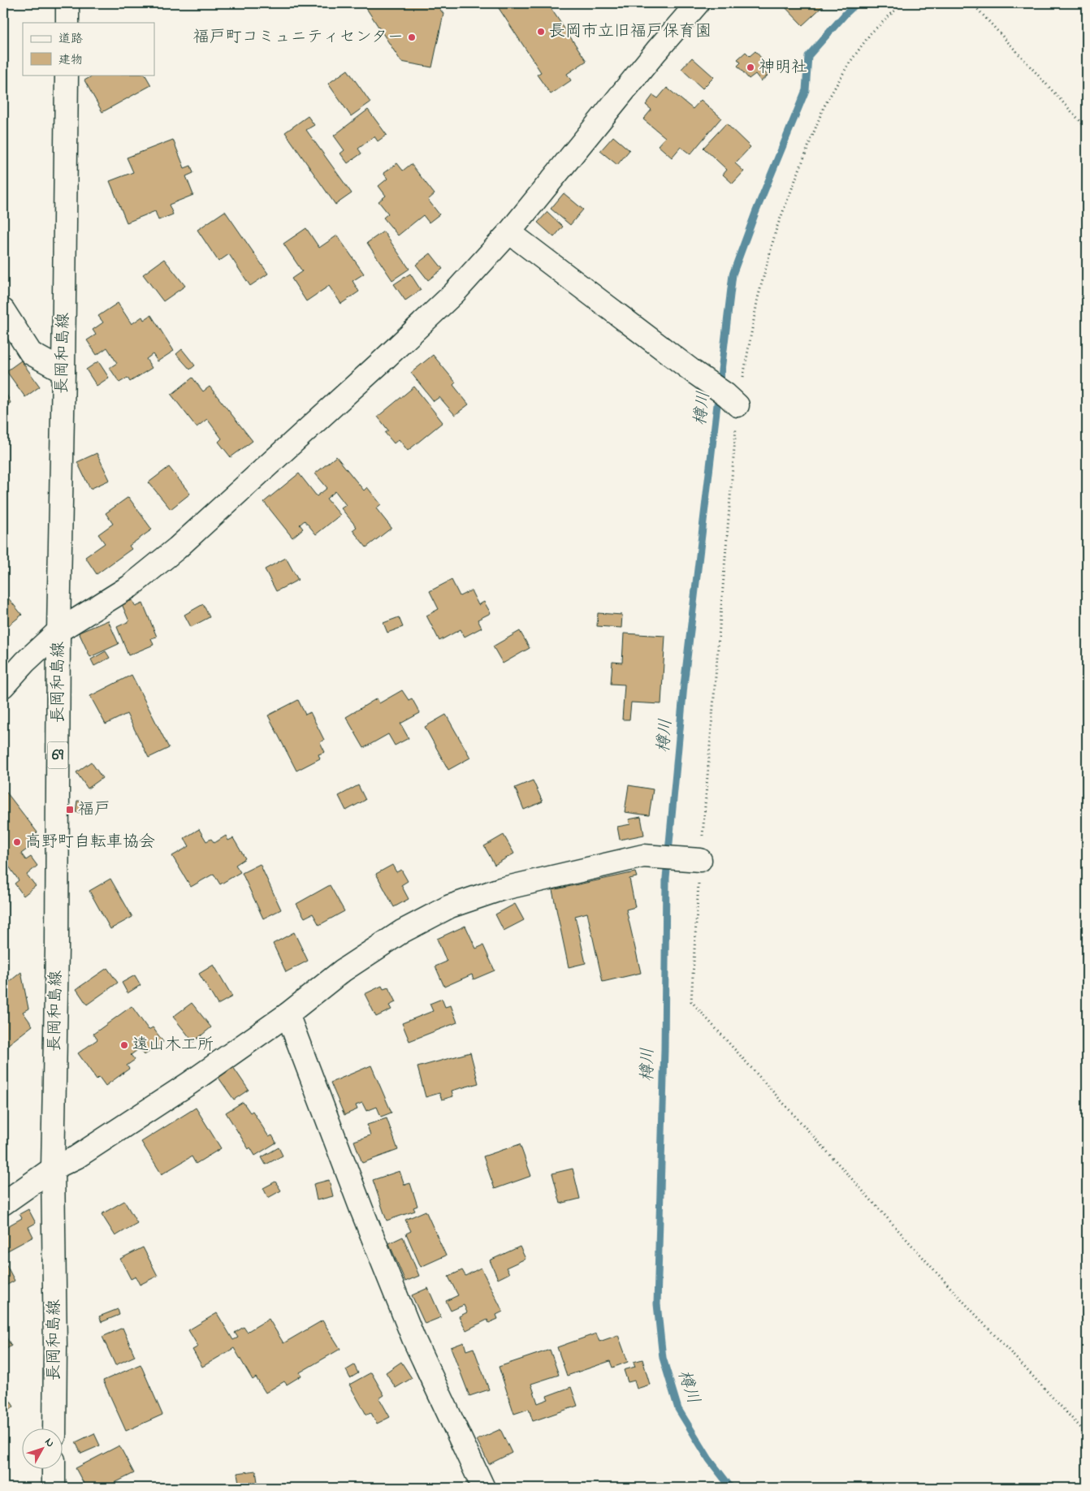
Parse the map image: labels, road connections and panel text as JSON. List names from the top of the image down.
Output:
{
  "streets": {
    "street": ["長岡和島線", "69"]
  },
  "water": ["樽川"],
  "places": {
    "other": [
      "長岡市立旧福戸保育園",
      "福戸町コミュニティセンター",
      "神明社",
      "高野町自転車協会",
      "遠山木工所"
    ],
    "transit": ["福戸"]
  },
  "legend": ["道路", "建物"],
  "north": "top right"
}
